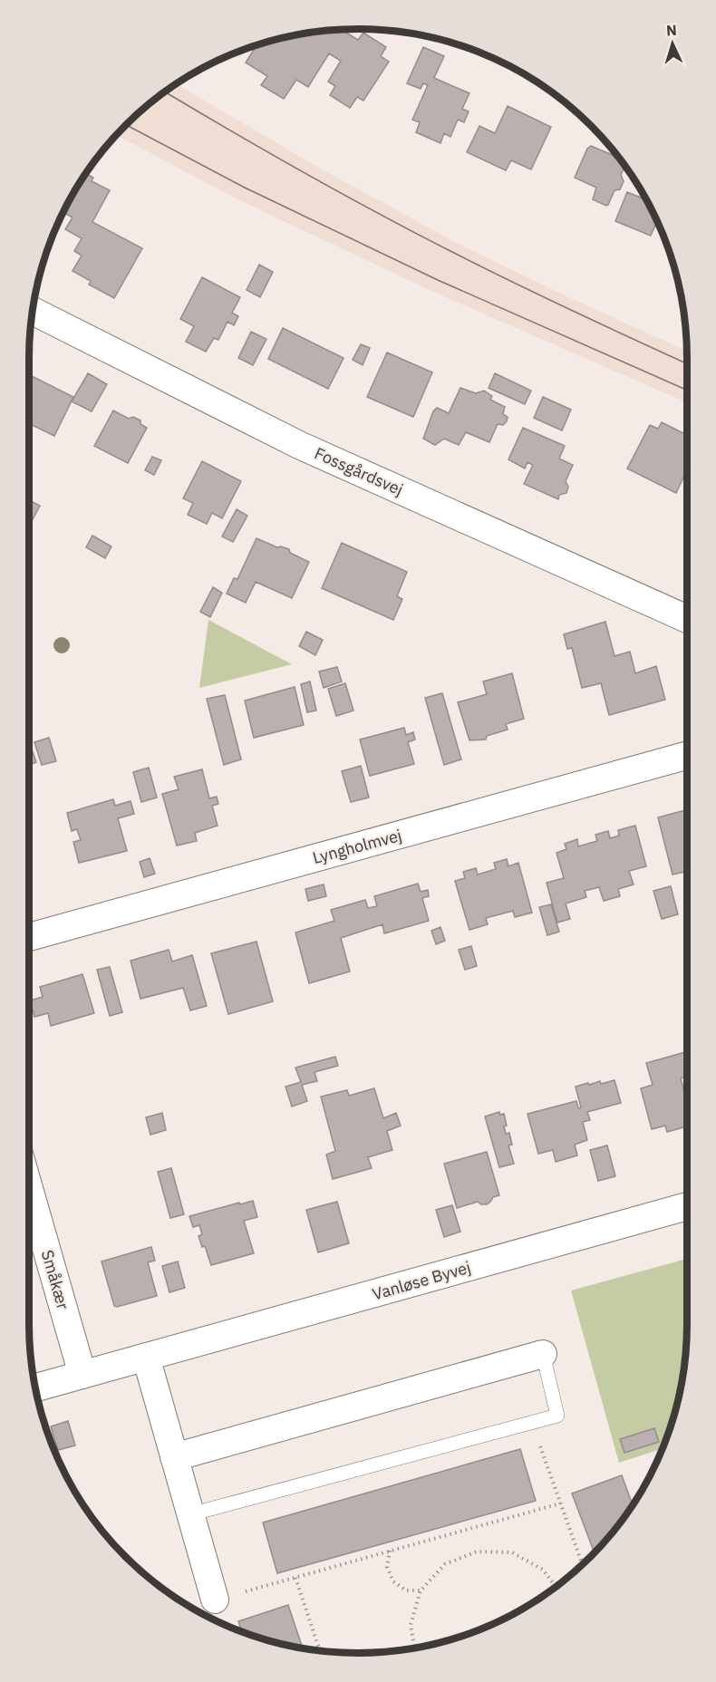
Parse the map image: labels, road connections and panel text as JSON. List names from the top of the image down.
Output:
{
  "streets": {
    "street": [
      "Fossgårdsvej",
      "Lyngholmvej",
      "Småkær",
      "Vanløse Byvej"
    ]
  },
  "crossings": [
    ["Småkær", "Vanløse Byvej"]
  ],
  "north": "top"
}
